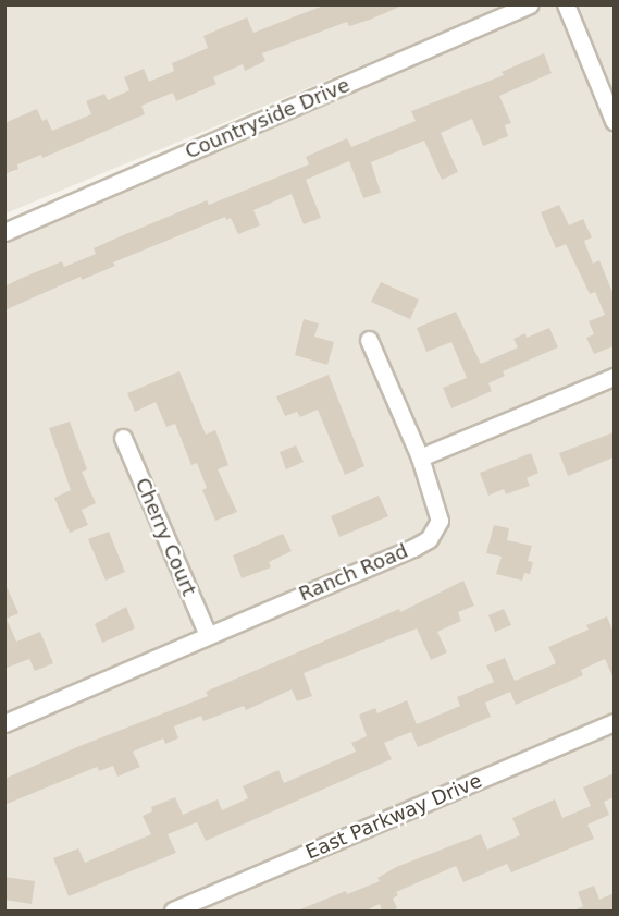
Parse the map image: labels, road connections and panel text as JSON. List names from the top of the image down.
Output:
{
  "streets": {
    "street": [
      "Countryside Drive",
      "Cherry Court",
      "Ranch Road",
      "East Parkway Drive"
    ]
  },
  "crossings": [
    ["Cherry Court", "Ranch Road"]
  ]
}
